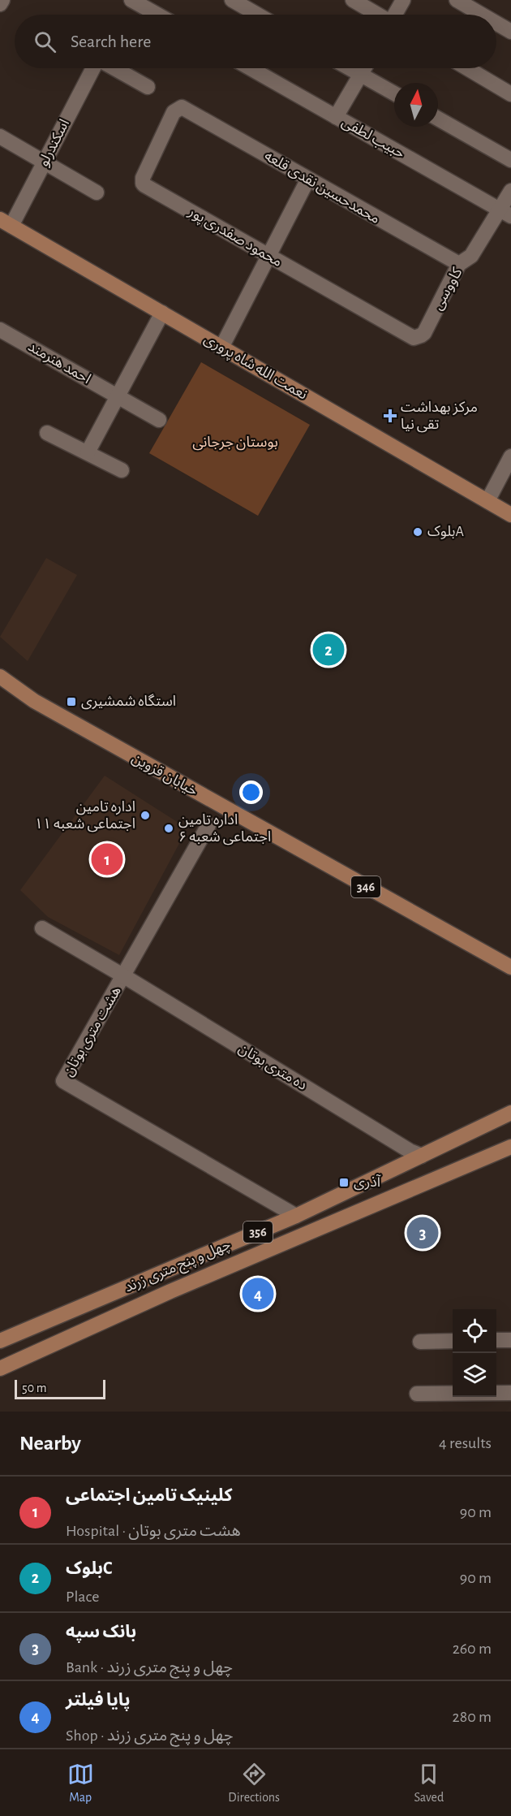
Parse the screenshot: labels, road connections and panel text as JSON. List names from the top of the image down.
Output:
{
  "streets": {
    "main road": [
      "نعمت الله شاه پروری",
      "خیابان قزوین",
      "346",
      "356",
      "چهل و پنج متری زرند"
    ],
    "street": [
      "حبیب لطفی",
      "اسکندرلو",
      "محمدحسین نقدی قلعه",
      "محمود صفدری پور",
      "کاووسی",
      "احمد هنرمند",
      "هشت متری بوتان",
      "ده متری بوتان"
    ]
  },
  "crossings": [
    ["حبیب لطفی", "کاووسی"],
    ["اسکندرلو", "نعمت الله شاه پروری"],
    ["محمدحسین نقدی قلعه", "محمود صفدری پور"],
    ["محمدحسین نقدی قلعه", "کاووسی"],
    ["محمود صفدری پور", "کاووسی"],
    ["هشت متری بوتان", "ده متری بوتان"],
    ["هشت متری بوتان", "چهل و پنج متری زرند"],
    ["ده متری بوتان", "چهل و پنج متری زرند"]
  ],
  "parks": ["بوستان جرجانی"],
  "places": {
    "health": ["مرکز بهداشت تقی نیا"],
    "other": ["بلوکA", "اداره تامین اجتماعی شعبه ۱۱", "اداره تامین اجتماعی شعبه ۶"],
    "transit": ["استگاه شمشیری", "آذری"]
  },
  "scale_bar": "50 m",
  "north": "top",
  "page": {
    "search": "Search here",
    "pins": [
      "2",
      "1",
      "3",
      "4"
    ],
    "scale": "50 m",
    "heading": ["Nearby", "4 results"],
    "list": [
      {
        "mark": "1",
        "name": "کلینیک تامین اجتماعی",
        "note": "Hospital · هشت متری بوتان",
        "value": "90 m"
      },
      {
        "mark": "2",
        "name": "بلوکC",
        "note": "Place",
        "value": "90 m"
      },
      {
        "mark": "3",
        "name": "بانک سپه",
        "note": "Bank · چهل و پنج متری زرند",
        "value": "260 m"
      },
      {
        "mark": "4",
        "name": "پایا فیلتر",
        "note": "Shop · چهل و پنج متری زرند",
        "value": "280 m"
      }
    ],
    "nav": ["Map", "Directions", "Saved"]
  }
}
